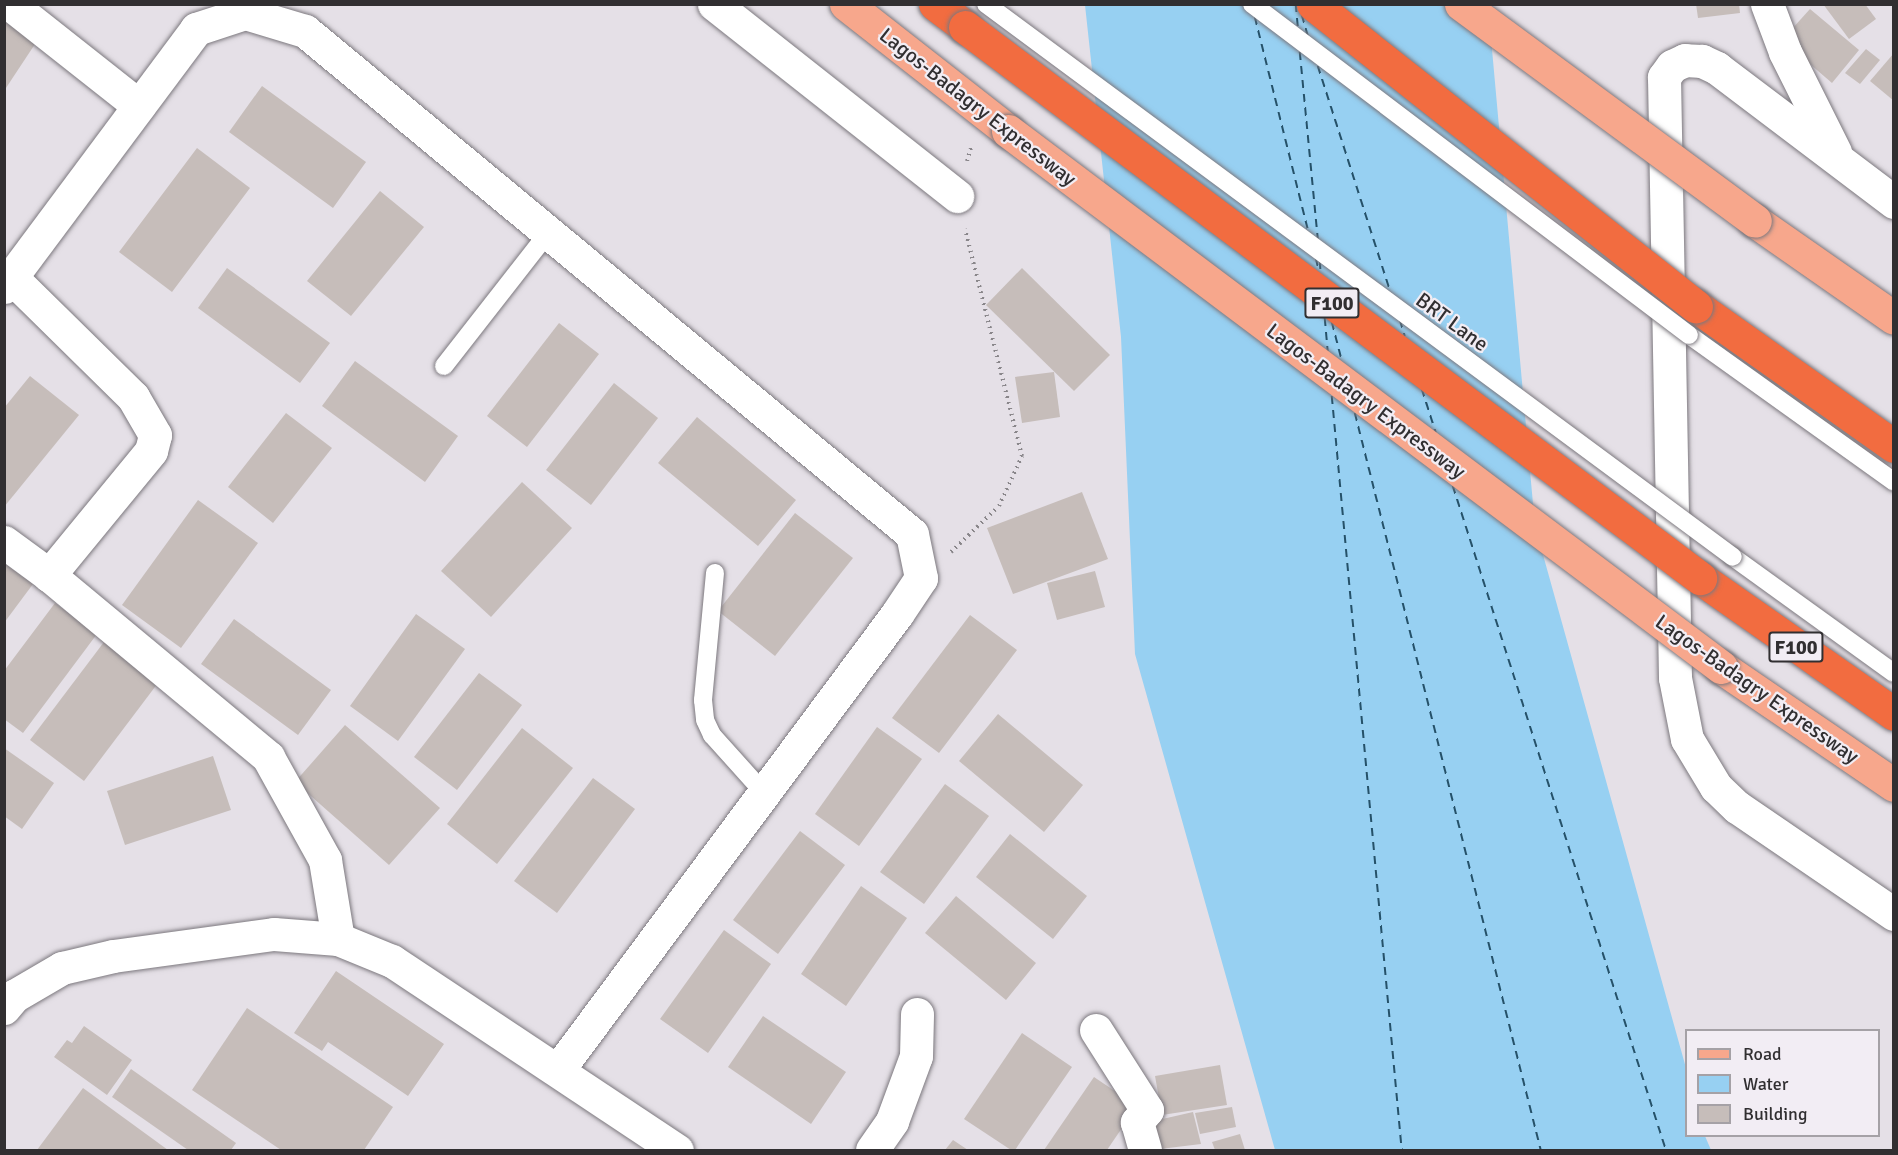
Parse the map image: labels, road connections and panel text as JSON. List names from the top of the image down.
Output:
{
  "streets": {
    "highway": ["F100"],
    "main road": ["Lagos-Badagry Expressway"],
    "lane": ["BRT Lane"]
  },
  "crossings": [
    ["F100", "BRT Lane"]
  ],
  "legend": ["Road", "Water", "Building"]
}
